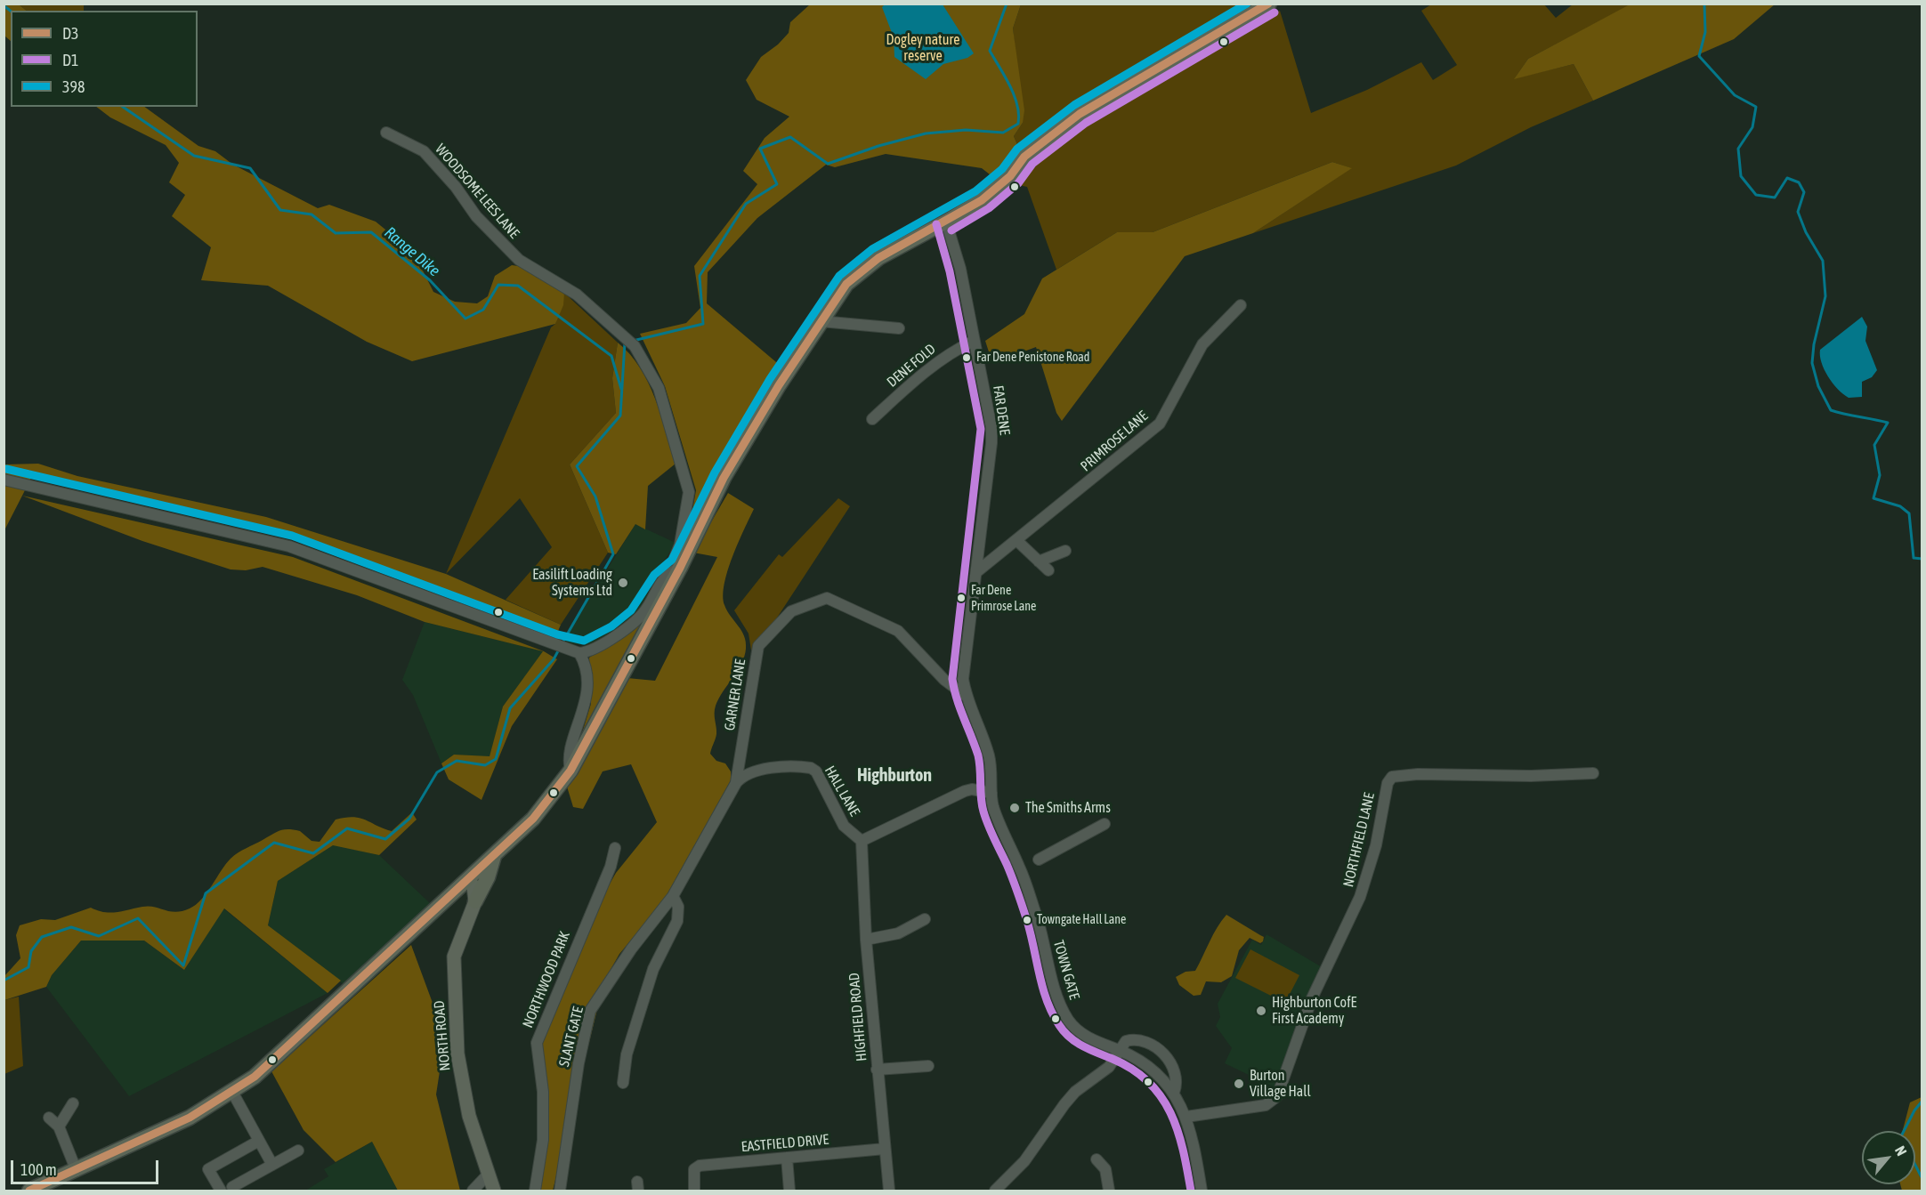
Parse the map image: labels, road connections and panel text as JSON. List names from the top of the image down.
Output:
{
  "streets": {
    "main road": ["NORTH ROAD"],
    "street": [
      "WOODSOME LEES LANE",
      "DENE FOLD",
      "FAR DENE",
      "PRIMROSE LANE",
      "GARNER LANE",
      "HALL LANE",
      "NORTHFIELD LANE",
      "TOWN GATE",
      "NORTHWOOD PARK",
      "HIGHFIELD ROAD",
      "SLANT GATE",
      "EASTFIELD DRIVE"
    ]
  },
  "crossings": [
    ["DENE FOLD", "FAR DENE"],
    ["FAR DENE", "PRIMROSE LANE"],
    ["FAR DENE", "GARNER LANE"],
    ["FAR DENE", "TOWN GATE"],
    ["GARNER LANE", "HALL LANE"],
    ["GARNER LANE", "SLANT GATE"],
    ["HALL LANE", "HIGHFIELD ROAD"],
    ["HALL LANE", "SLANT GATE"],
    ["HIGHFIELD ROAD", "EASTFIELD DRIVE"]
  ],
  "districts": ["Highburton"],
  "water": ["Range Dike"],
  "parks": ["Dogley nature reserve"],
  "places": [
    "Far Dene Penistone Road",
    "Easilift Loading Systems Ltd",
    "Far Dene Primrose Lane",
    "The Smiths Arms",
    "Towngate Hall Lane",
    "Highburton CofE First Academy",
    "Burton Village Hall"
  ],
  "lines": ["transit line D3", "transit line 398", "transit line D1"],
  "legend": ["D3", "D1", "398"],
  "scale_bar": "100 m",
  "north": "top right"
}
